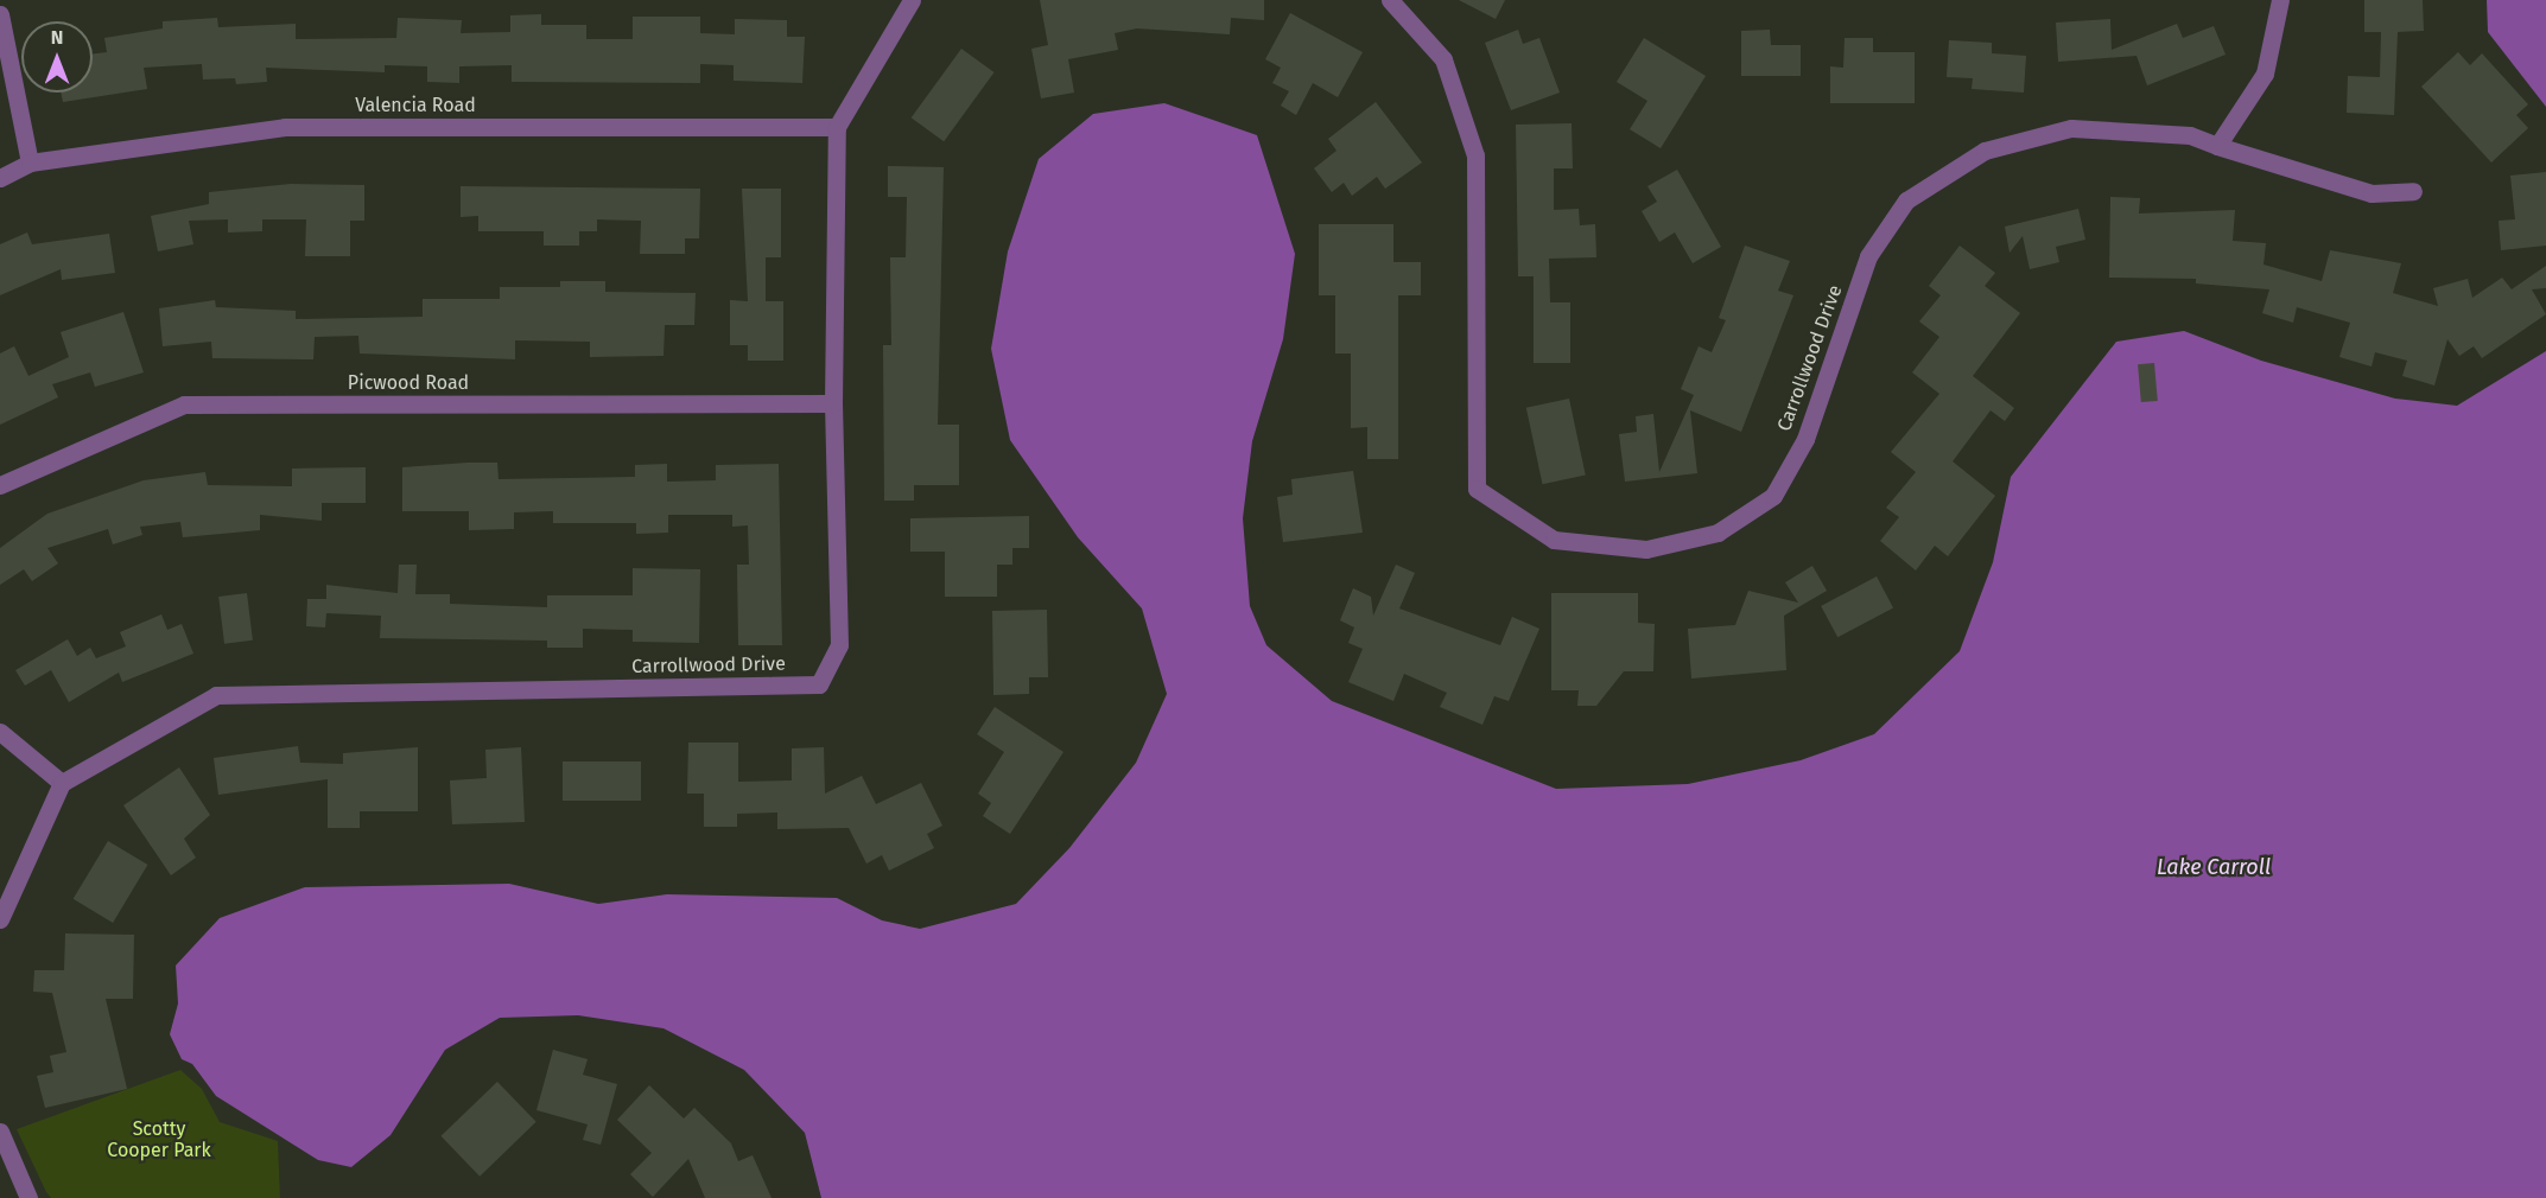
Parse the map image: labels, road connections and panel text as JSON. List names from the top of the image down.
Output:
{
  "streets": {
    "street": ["Valencia Road", "Carrollwood Drive", "Picwood Road"]
  },
  "crossings": [
    ["Valencia Road", "Carrollwood Drive"],
    ["Carrollwood Drive", "Picwood Road"]
  ],
  "water": ["Lake Carroll"],
  "parks": ["Scotty Cooper Park"],
  "north": "top"
}
